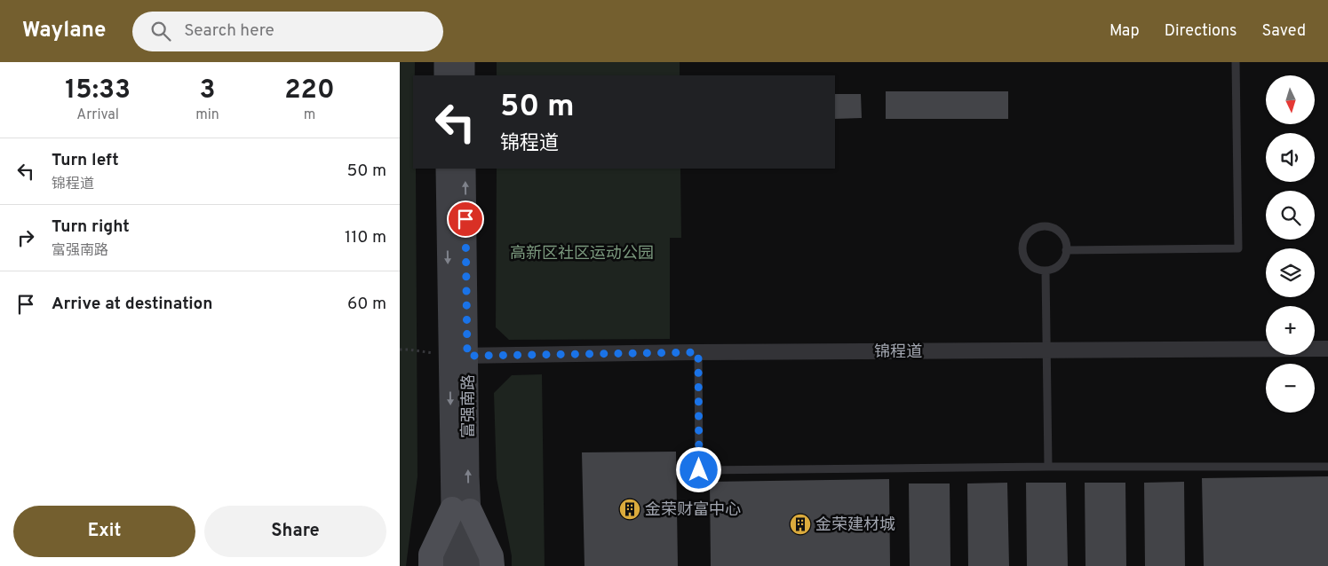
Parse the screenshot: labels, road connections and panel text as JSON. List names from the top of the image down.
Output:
{
  "streets": {
    "main road": ["富强南路"],
    "street": ["锦程道"]
  },
  "crossings": [
    ["锦程道", "富强南路"]
  ],
  "parks": ["高新区社区运动公园"],
  "places": {
    "building": ["金荣财富中心", "金荣建材城"]
  },
  "north": "bottom",
  "page": {
    "header": "Waylane",
    "search": "Search here",
    "nav": ["Map", "Directions", "Saved"],
    "eta": [
      "15:33",
      "Arrival",
      "3",
      "min",
      "220",
      "m"
    ],
    "map_buttons": ["+", "−"],
    "turn": ["50 m", "锦程道"],
    "list": [
      {
        "name": "Turn left",
        "note": "锦程道",
        "value": "50 m"
      },
      {
        "name": "Turn right",
        "note": "富强南路",
        "value": "110 m"
      },
      {
        "name": "Arrive at destination",
        "value": "60 m"
      }
    ],
    "buttons": ["Exit", "Share"]
  }
}
